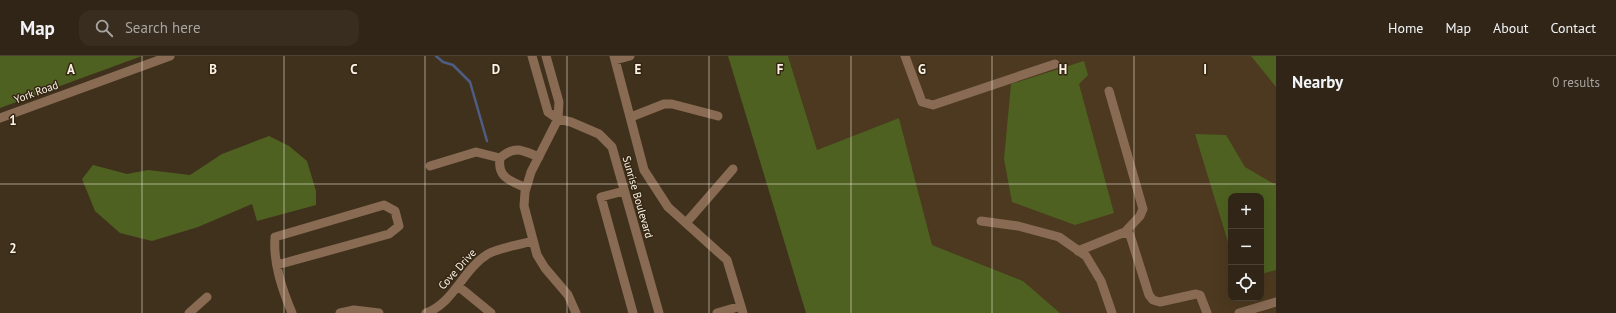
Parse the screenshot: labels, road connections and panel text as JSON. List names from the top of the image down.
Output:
{
  "streets": {
    "street": ["York Road", "Sunrise Boulevard", "Cove Drive"]
  },
  "page": {
    "header": "Map",
    "search": "Search here",
    "nav": [
      "Home",
      "Map",
      "About",
      "Contact"
    ],
    "heading": ["Nearby", "0 results"],
    "map_buttons": ["+", "−"]
  },
  "grid": {
    "columns": [
      "A",
      "B",
      "C",
      "D",
      "E",
      "F",
      "G",
      "H",
      "I"
    ],
    "rows": ["1", "2"]
  }
}
